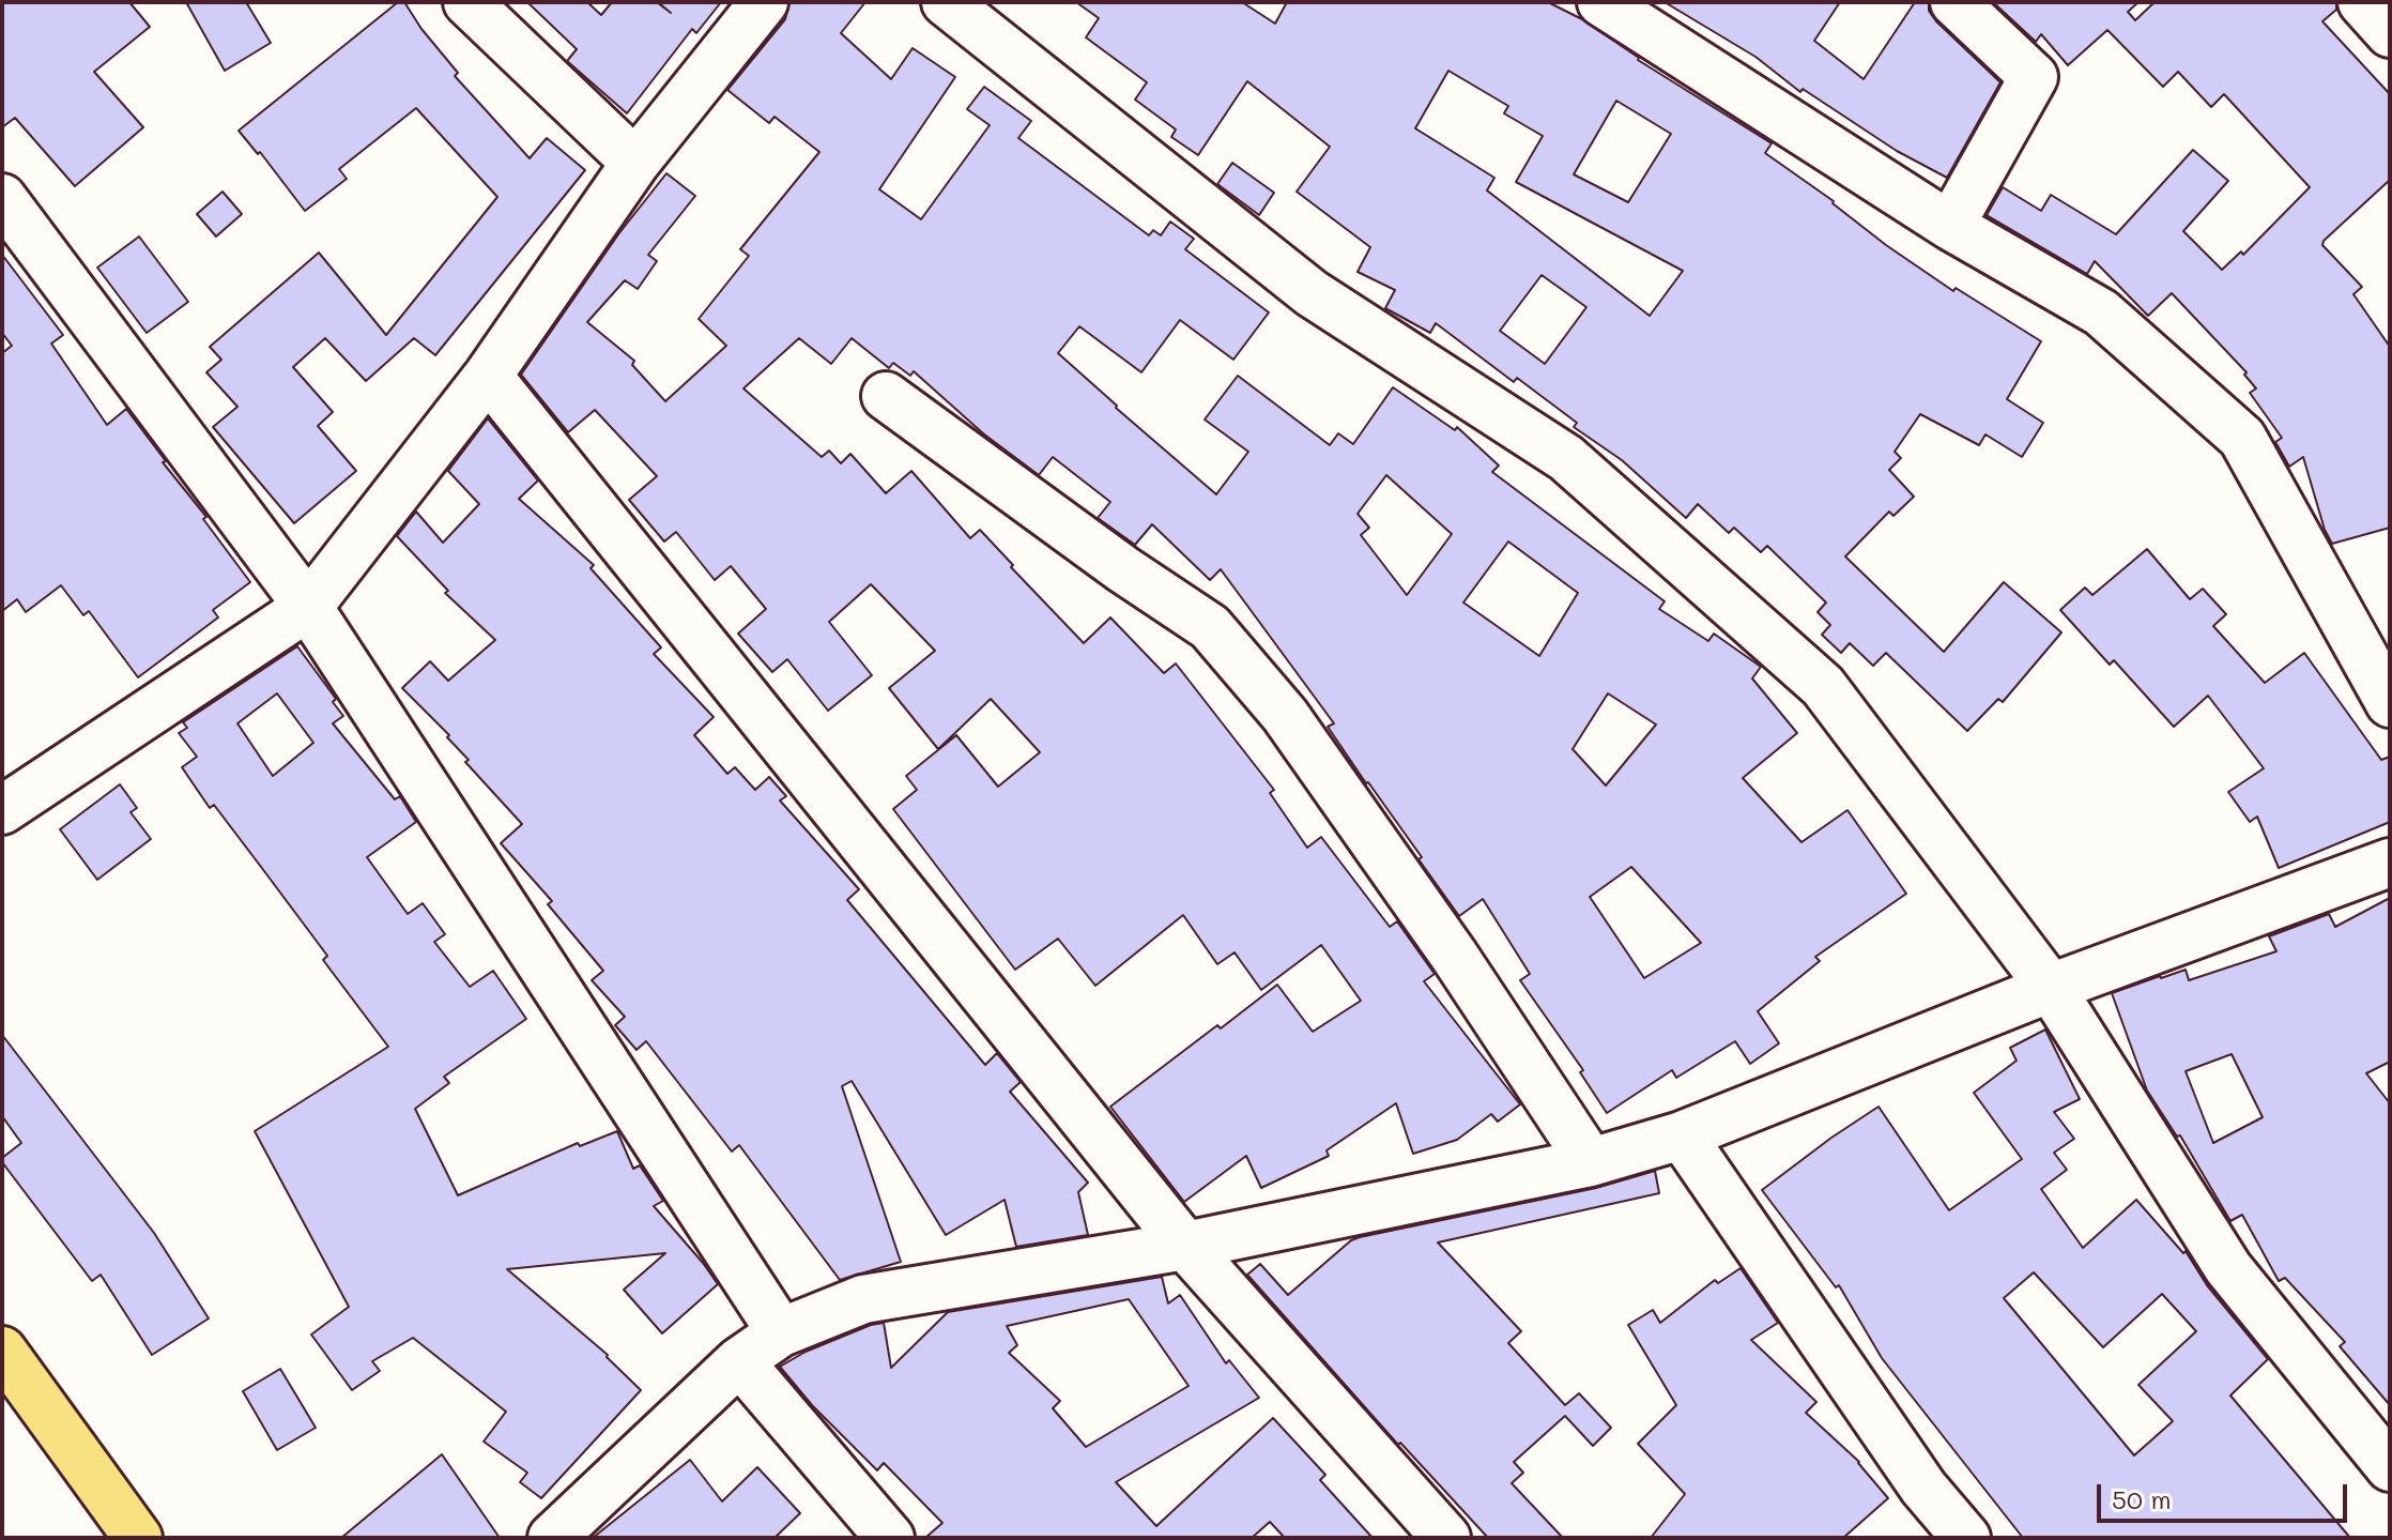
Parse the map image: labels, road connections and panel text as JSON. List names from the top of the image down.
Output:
{
  "scale_bar": "50 m"
}
